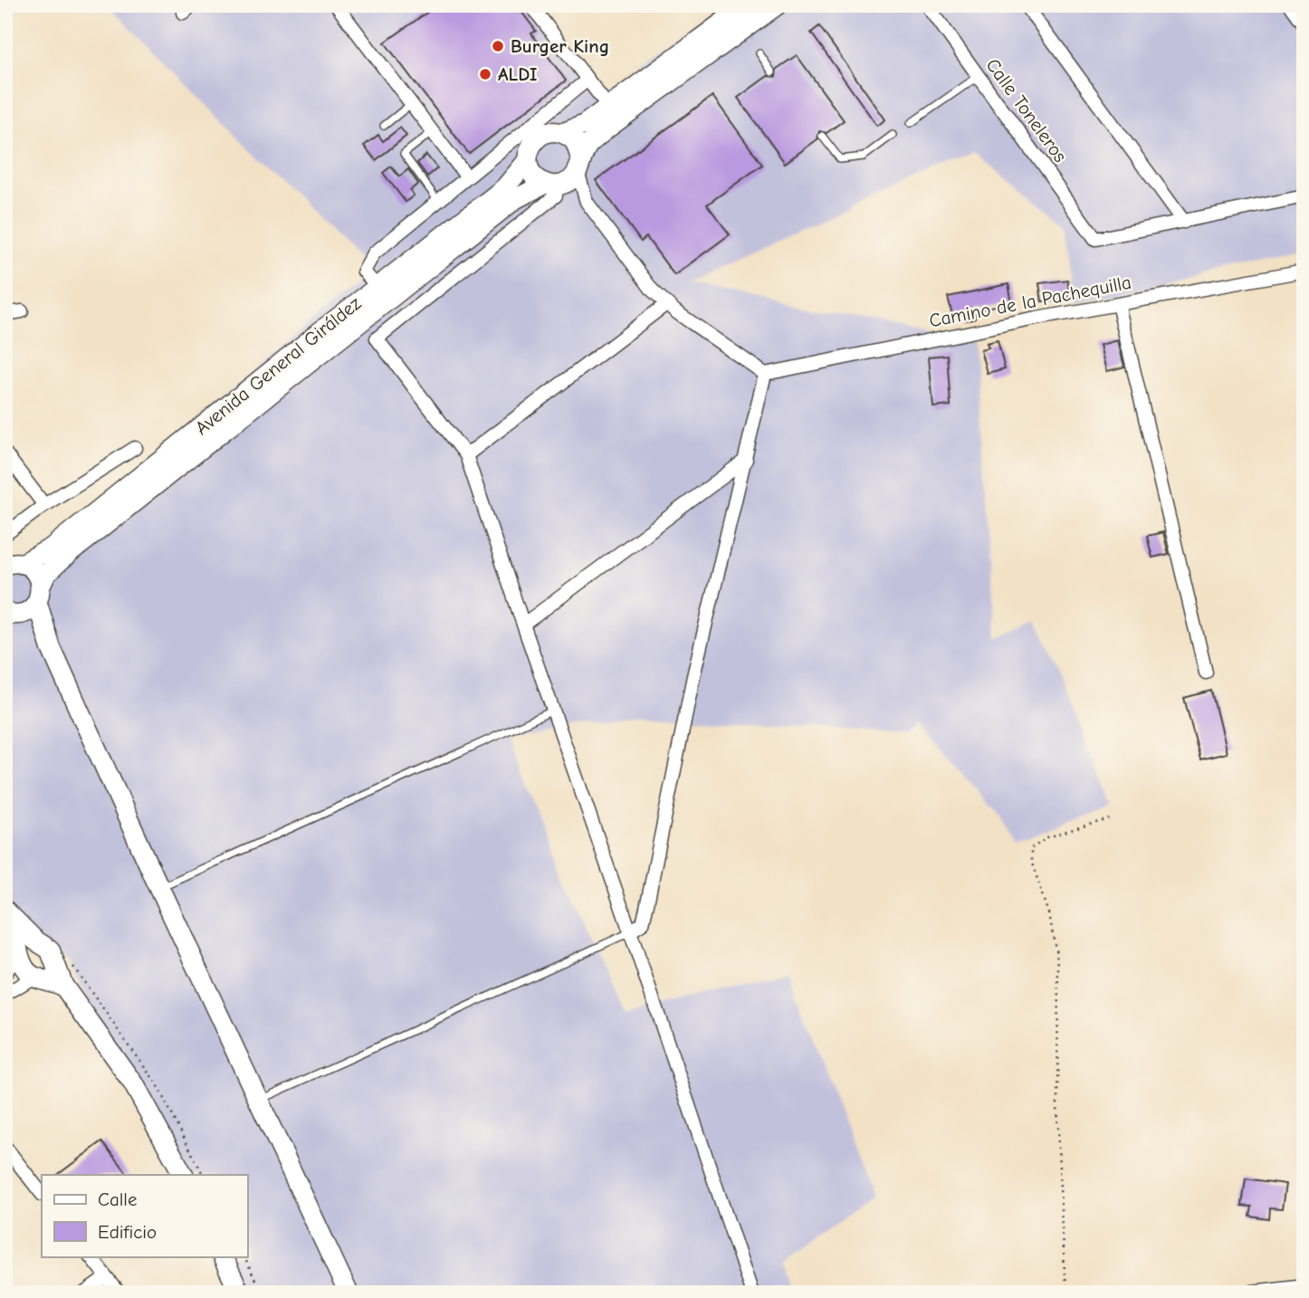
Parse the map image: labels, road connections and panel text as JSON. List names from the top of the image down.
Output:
{
  "streets": {
    "main road": ["Avenida General Giráldez"],
    "street": ["Calle Toneleros", "Camino de la Pachequilla"]
  },
  "places": ["Burger King", "ALDI"],
  "legend": ["Calle", "Edificio"]
}
